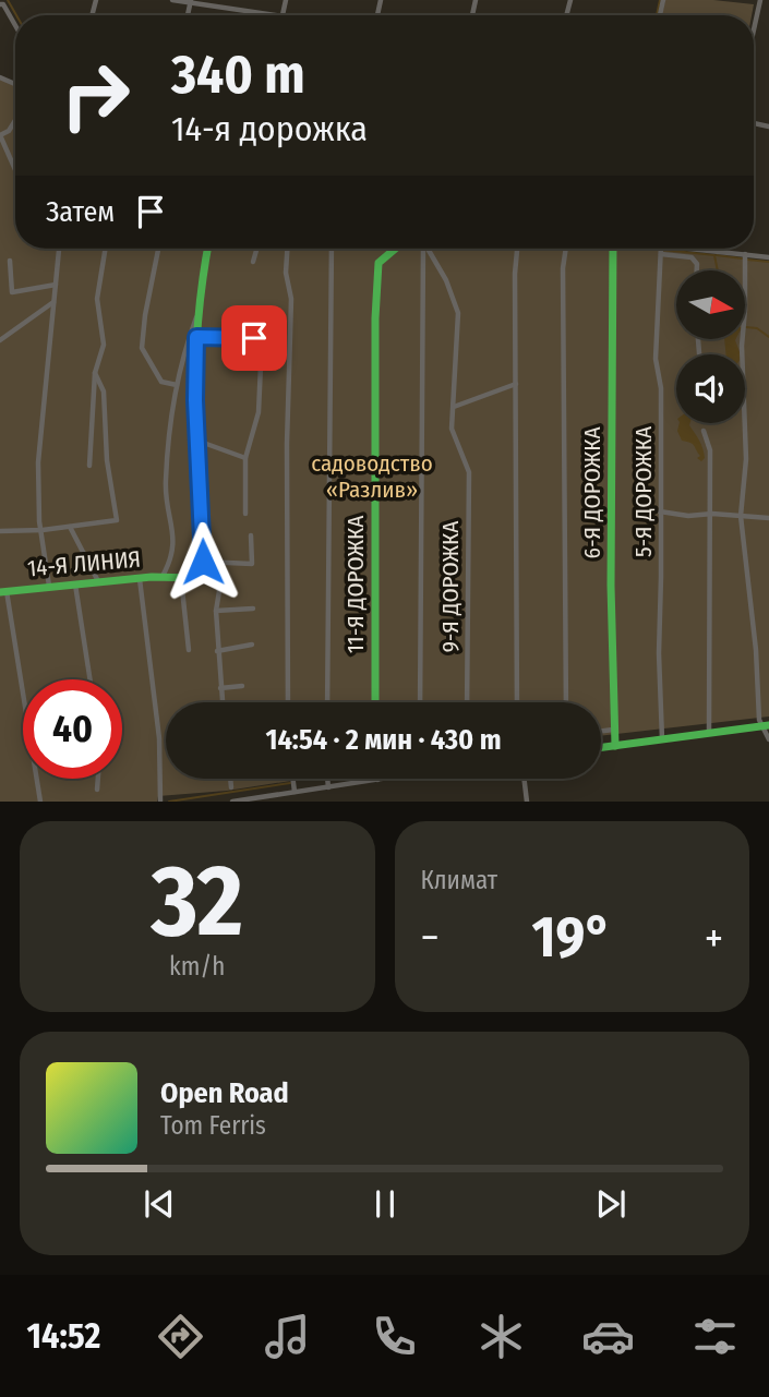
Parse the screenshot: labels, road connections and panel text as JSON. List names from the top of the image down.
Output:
{
  "streets": {
    "street": [
      "5-Я ДОРОЖКА",
      "6-Я ДОРОЖКА",
      "14-Я ЛИНИЯ",
      "11-Я ДОРОЖКА",
      "9-Я ДОРОЖКА"
    ]
  },
  "parks": ["садоводство «Разлив»"],
  "north": "right",
  "page": {
    "turn": ["340 m", "14-я дорожка"],
    "then": "Затем",
    "limit": "40",
    "trip": "14:54 · 2 мин · 430 m",
    "tile": [
      ["32", "km/h"],
      "Климат"
    ],
    "heat": ["−", "19°", "+"],
    "song": ["Open Road", "Tom Ferris"],
    "tabs": "14:52"
  }
}
